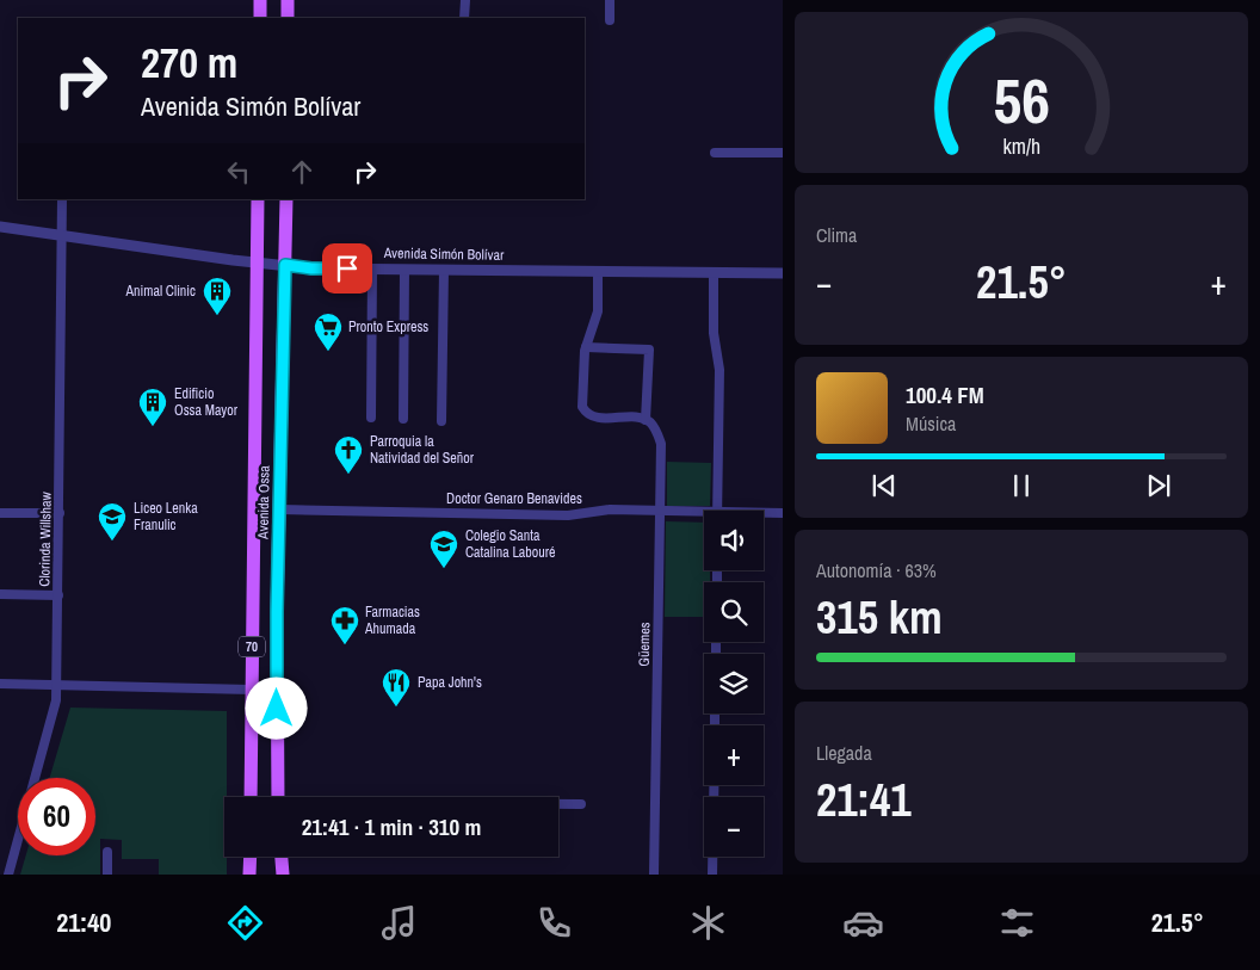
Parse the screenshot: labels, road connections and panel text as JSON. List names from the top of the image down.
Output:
{
  "streets": {
    "main road": ["Avenida Ossa", "70"],
    "street": [
      "Avenida Simón Bolívar",
      "Doctor Genaro Benavides",
      "Clorinda Willshaw",
      "Güemes"
    ]
  },
  "crossings": [
    ["Avenida Simón Bolívar", "Avenida Ossa"],
    ["Avenida Simón Bolívar", "Clorinda Willshaw"],
    ["Doctor Genaro Benavides", "Avenida Ossa"],
    ["Doctor Genaro Benavides", "Güemes"]
  ],
  "places": {
    "building": ["Animal Clinic", "Edificio Ossa Mayor"],
    "supermarket": ["Pronto Express"],
    "church": ["Parroquia la Natividad del Señor"],
    "school or university": ["Liceo Lenka Franulic", "Colegio Santa Catalina Labouré"],
    "pharmacy": ["Farmacias Ahumada"],
    "restaurant": ["Papa John's"]
  },
  "page": {
    "turn": ["270 m", "Avenida Simón Bolívar"],
    "tile": [
      "Clima",
      ["Autonomía · 63%", "315 km"],
      ["Llegada", "21:41"]
    ],
    "heat": ["−", "21.5°", "+"],
    "song": ["100.4 FM", "Música"],
    "map_buttons": ["+", "−"],
    "limit": "60",
    "trip": "21:41 · 1 min · 310 m",
    "tabs": ["21:40", "21.5°"],
    "gauge": ["56", "km/h"]
  }
}
